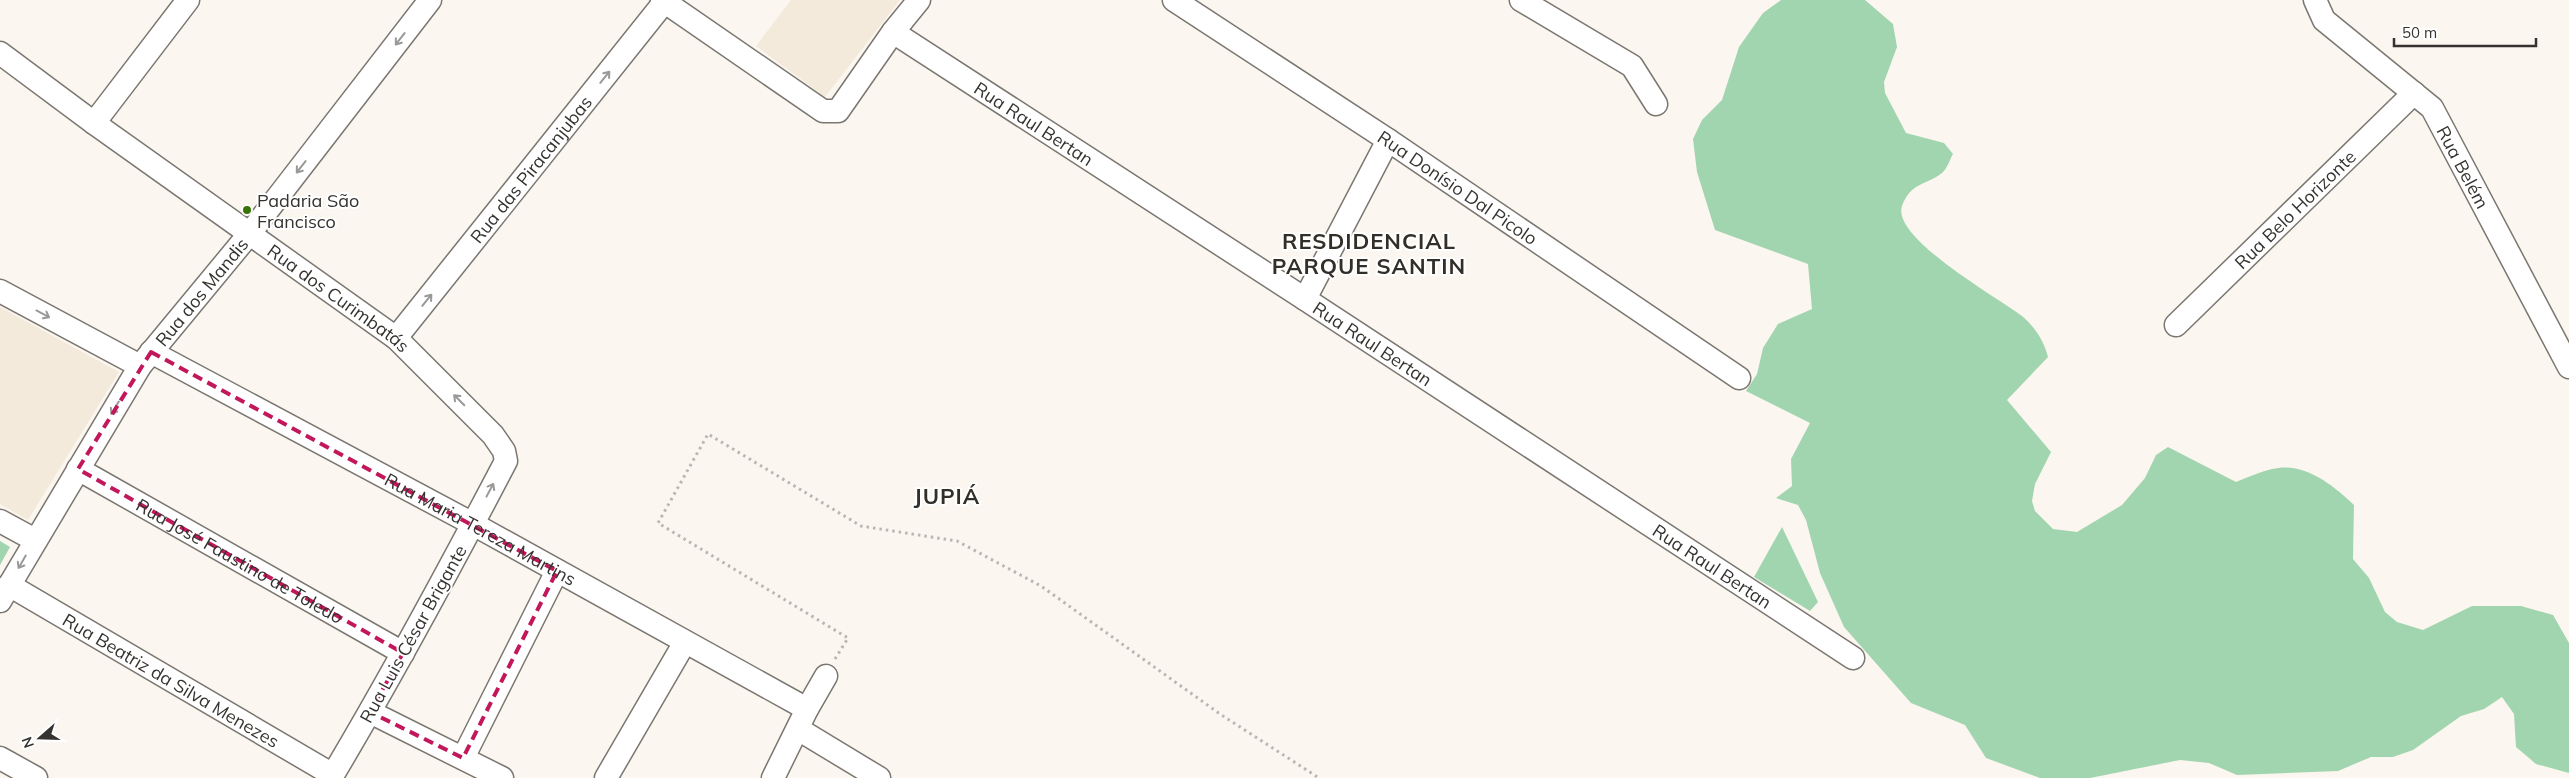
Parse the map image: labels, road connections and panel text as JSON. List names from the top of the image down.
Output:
{
  "streets": {
    "street": [
      "Rua Raul Bertan",
      "Rua Belém",
      "Rua das Piracanjubas",
      "Rua Donísio Dal Picolo",
      "Rua Belo Horizonte",
      "Rua dos Mandis",
      "Rua dos Curimbatás",
      "Rua Maria Tereza Martins",
      "Rua José Faustino de Toledo",
      "Rua Luis César Brigante",
      "Rua Beatriz da Silva Menezes"
    ]
  },
  "crossings": [
    ["Rua Belém", "Rua Belo Horizonte"],
    ["Rua das Piracanjubas", "Rua dos Curimbatás"],
    ["Rua dos Mandis", "Rua dos Curimbatás"],
    ["Rua dos Mandis", "Rua Maria Tereza Martins"],
    ["Rua dos Mandis", "Rua José Faustino de Toledo"],
    ["Rua dos Mandis", "Rua Beatriz da Silva Menezes"],
    ["Rua dos Curimbatás", "Rua Luis César Brigante"],
    ["Rua Maria Tereza Martins", "Rua Luis César Brigante"],
    ["Rua José Faustino de Toledo", "Rua Luis César Brigante"],
    ["Rua Luis César Brigante", "Rua Beatriz da Silva Menezes"]
  ],
  "one_way": ["Rua das Piracanjubas"],
  "districts": ["RESDIDENCIAL PARQUE SANTIN", "JUPIÁ"],
  "places": ["Padaria São Francisco"],
  "scale_bar": "50 m",
  "north": "left"
}
